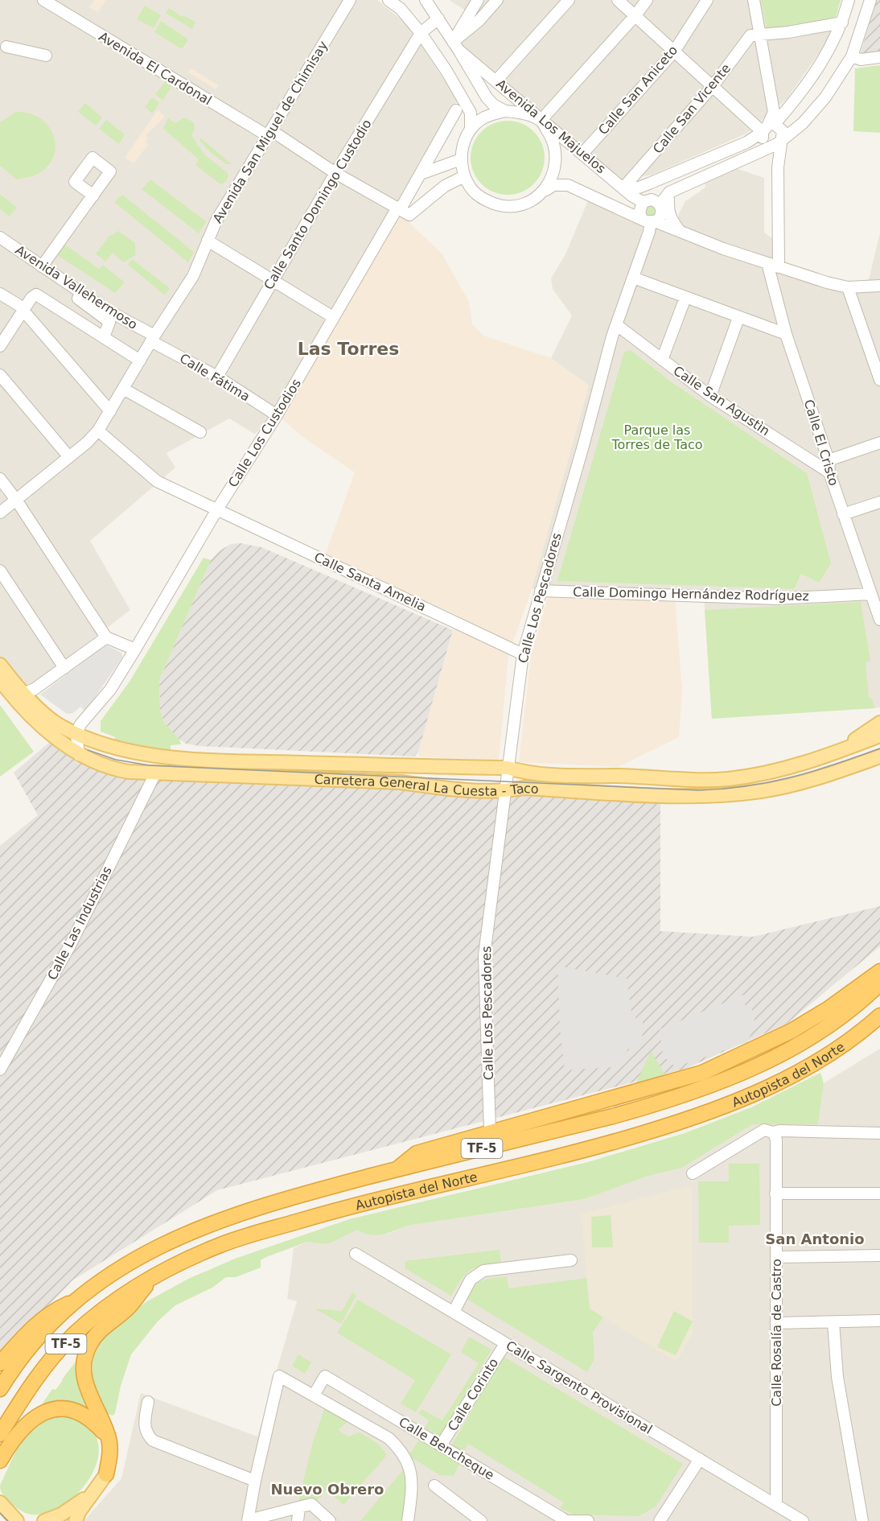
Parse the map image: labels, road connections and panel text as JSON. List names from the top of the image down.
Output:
{
  "streets": {
    "highway": ["Autopista del Norte", "TF-5"],
    "main road": ["Carretera General La Cuesta - Taco"],
    "street": [
      "Avenida El Cardonal",
      "Calle San Aniceto",
      "Calle San Vicente",
      "Avenida Los Majuelos",
      "Avenida San Miguel de Chimisay",
      "Calle Santo Domingo Custodio",
      "Avenida Vallehermoso",
      "Calle Fátima",
      "Calle San Agustìn",
      "Calle Los Custodios",
      "Calle El Cristo",
      "Calle Santa Amelia",
      "Calle Domingo Hernández Rodríguez",
      "Calle Los Pescadores",
      "Calle Las Industrias",
      "Calle Rosalía de Castro",
      "Calle Sargento Provisional",
      "Calle Corinto",
      "Calle Bencheque"
    ]
  },
  "crossings": [
    ["Avenida El Cardonal", "Avenida San Miguel de Chimisay"],
    ["Avenida El Cardonal", "Calle Santo Domingo Custodio"],
    ["Avenida El Cardonal", "Calle Los Custodios"],
    ["Calle San Aniceto", "Avenida Los Majuelos"],
    ["Calle San Vicente", "Avenida Los Majuelos"],
    ["Avenida Los Majuelos", "Calle Santo Domingo Custodio"],
    ["Avenida Los Majuelos", "Calle El Cristo"],
    ["Avenida Los Majuelos", "Calle Los Pescadores"],
    ["Avenida San Miguel de Chimisay", "Avenida Vallehermoso"],
    ["Avenida San Miguel de Chimisay", "Calle Fátima"],
    ["Avenida San Miguel de Chimisay", "Calle Santa Amelia"],
    ["Calle Santo Domingo Custodio", "Calle Fátima"],
    ["Avenida Vallehermoso", "Calle Fátima"],
    ["Calle Fátima", "Calle Los Custodios"],
    ["Calle San Agustìn", "Calle El Cristo"],
    ["Calle San Agustìn", "Calle Los Pescadores"],
    ["Calle Los Custodios", "Calle Santa Amelia"],
    ["Calle Los Custodios", "Carretera General La Cuesta - Taco"],
    ["Calle El Cristo", "Calle Domingo Hernández Rodríguez"],
    ["Calle Santa Amelia", "Calle Los Pescadores"],
    ["Calle Domingo Hernández Rodríguez", "Calle Los Pescadores"],
    ["Calle Los Pescadores", "Carretera General La Cuesta - Taco"],
    ["Carretera General La Cuesta - Taco", "Calle Las Industrias"],
    ["Calle Rosalía de Castro", "Calle Sargento Provisional"],
    ["Calle Sargento Provisional", "Calle Corinto"],
    ["Calle Corinto", "Calle Bencheque"]
  ],
  "districts": ["Las Torres", "San Antonio", "Nuevo Obrero"],
  "parks": ["Parque las Torres de Taco"]
}
